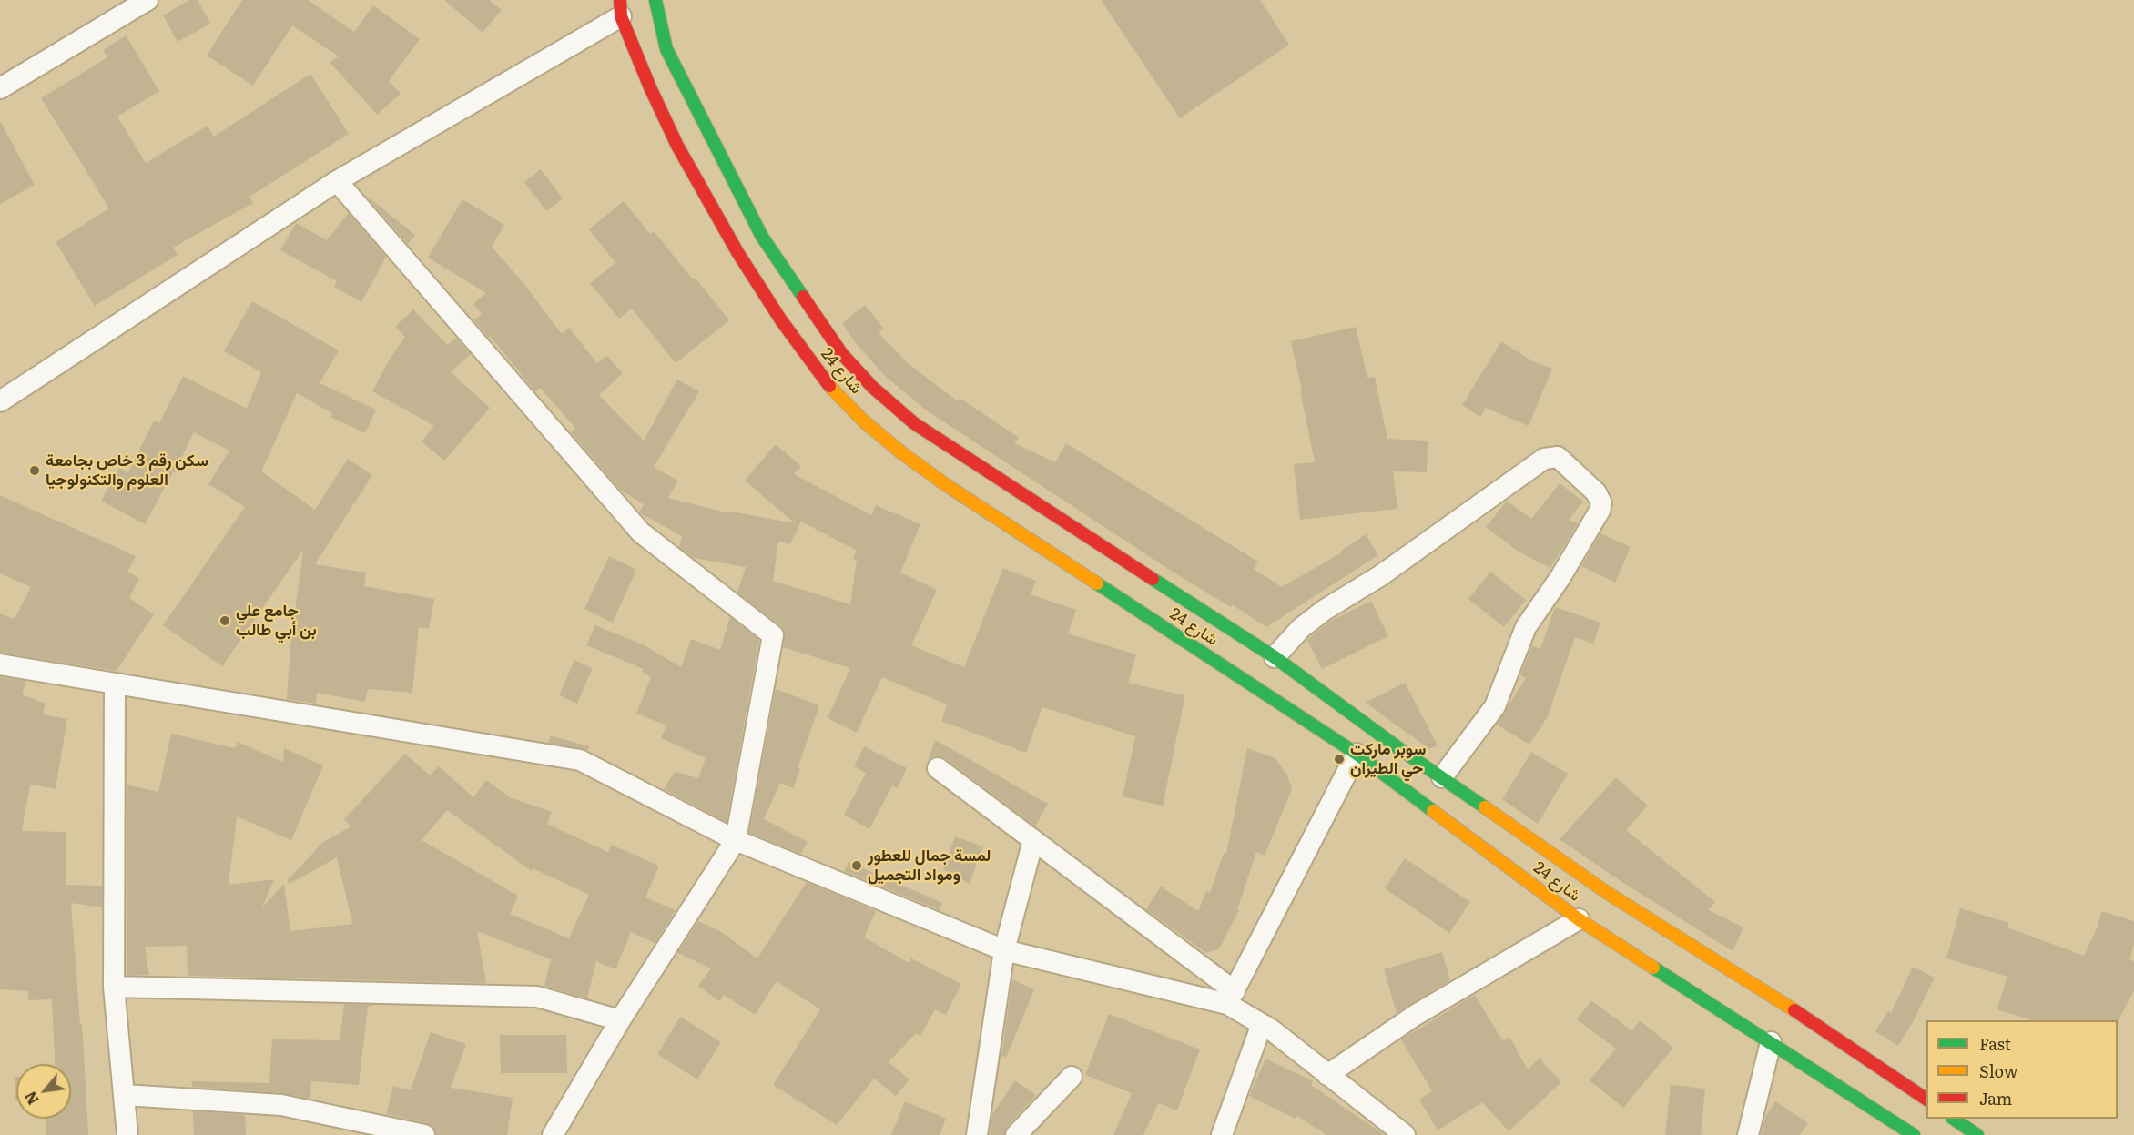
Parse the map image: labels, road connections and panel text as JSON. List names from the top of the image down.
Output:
{
  "streets": {
    "street": ["شارع 24"]
  },
  "places": [
    "سكن رقم 3 خاص بجامعة العلوم والتكنولوجيا",
    "جامع علي بن أبي طالب",
    "سوبر ماركت حي الطيران",
    "لمسة جمال للعطور ومواد التجميل"
  ],
  "legend": ["Fast", "Slow", "Jam"],
  "north": "bottom left"
}
